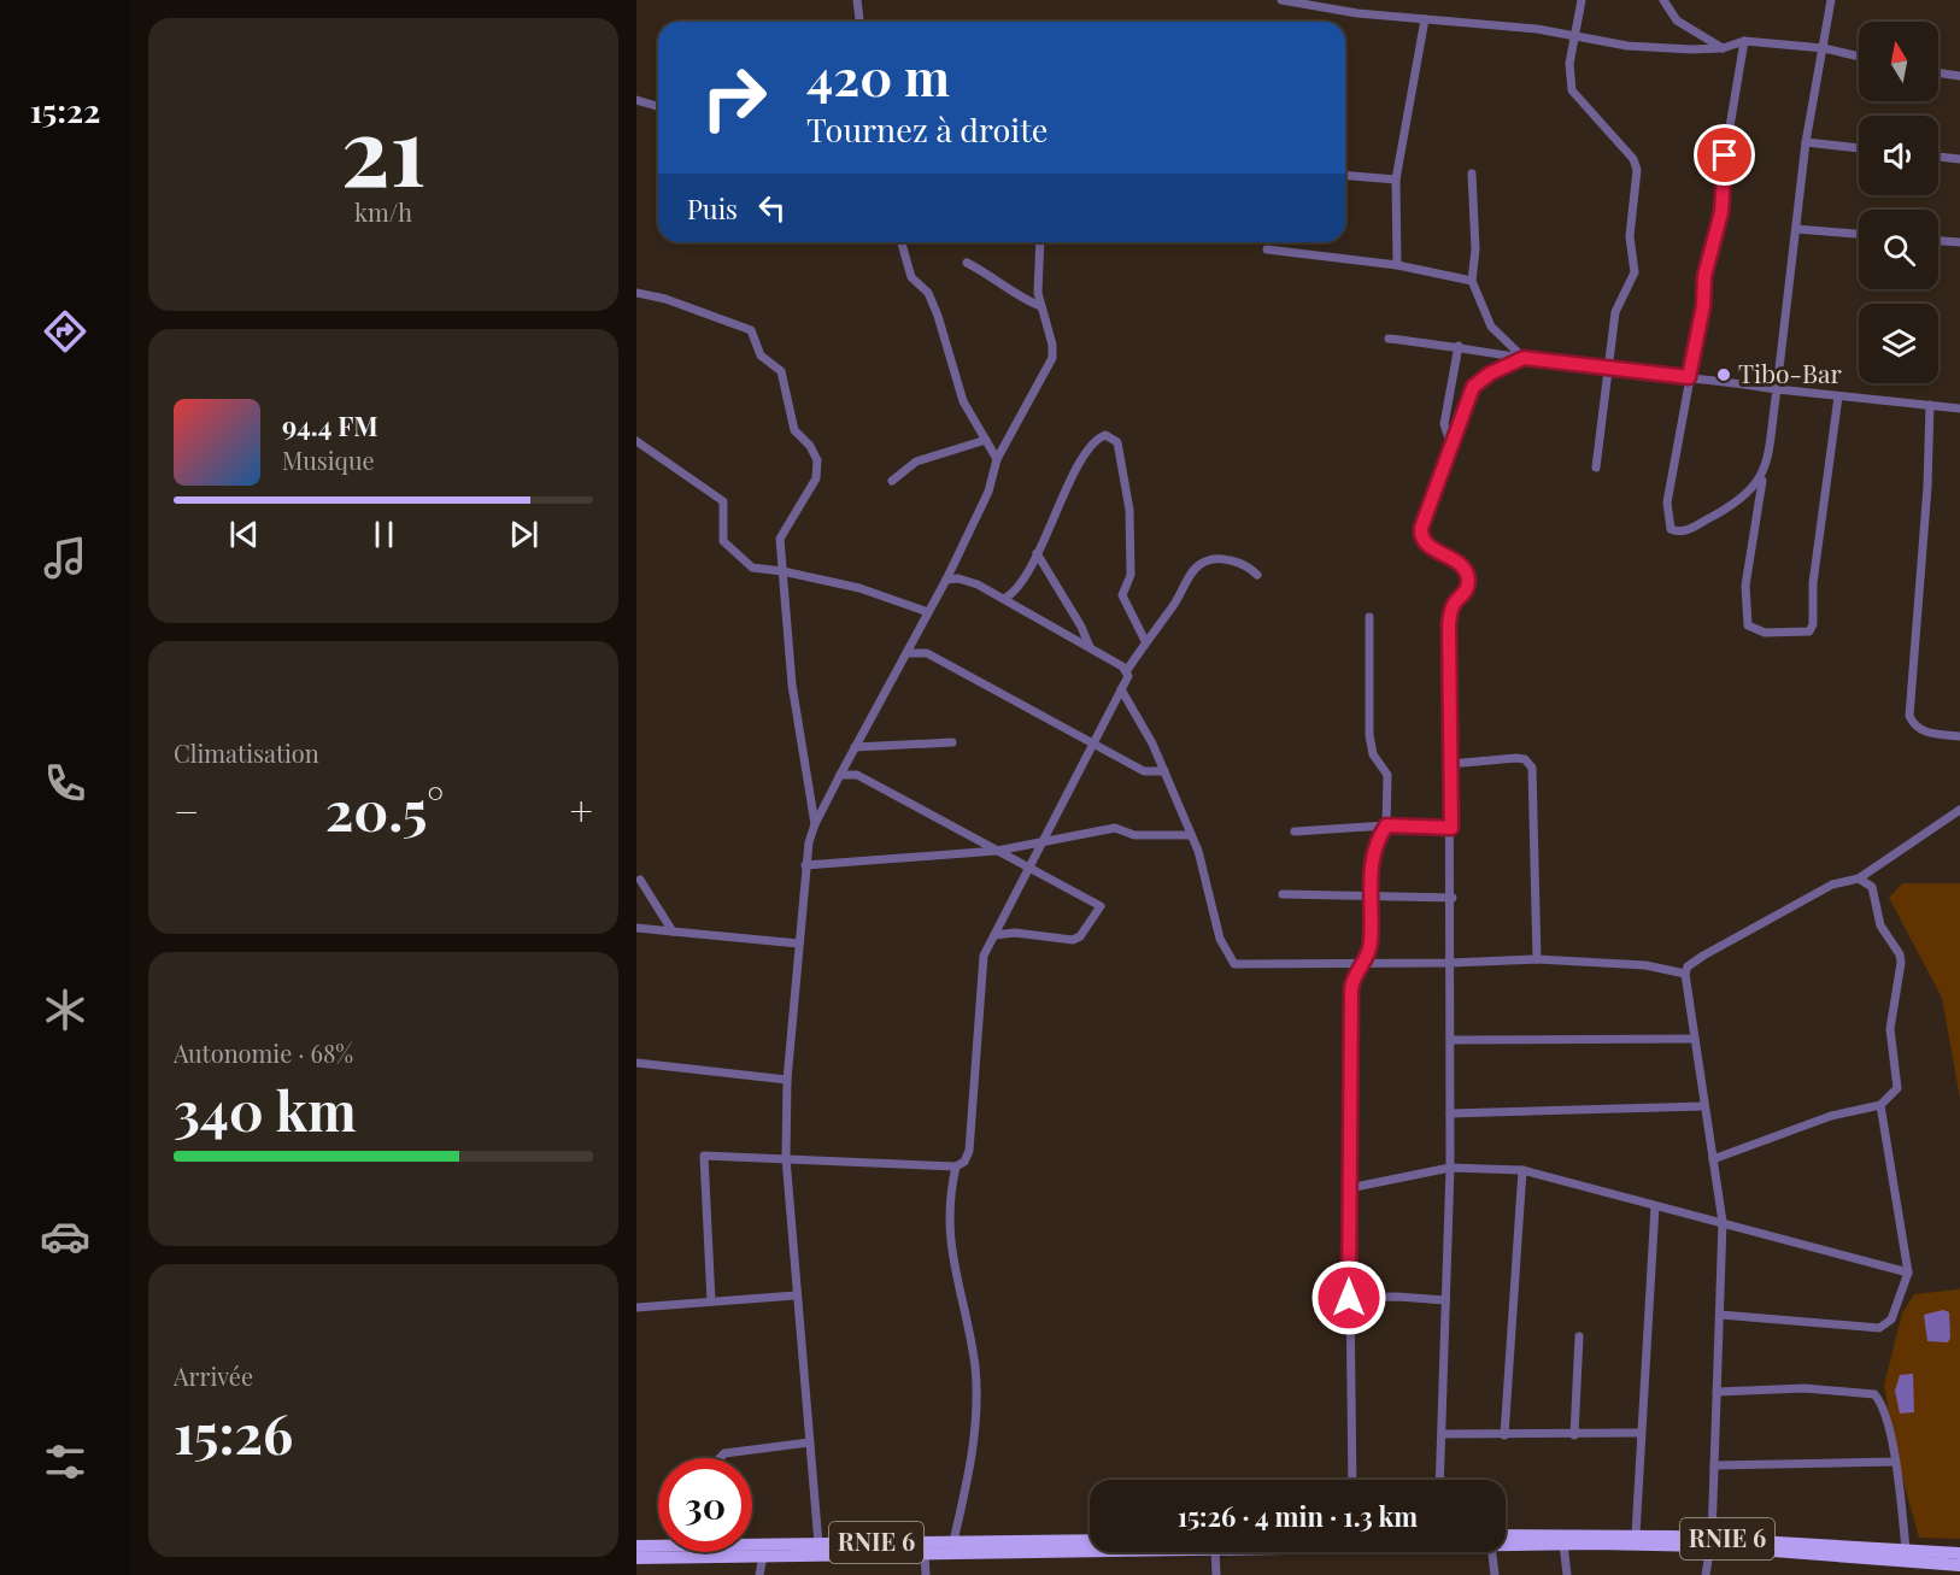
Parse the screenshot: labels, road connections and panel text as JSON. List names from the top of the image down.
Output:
{
  "streets": {
    "main road": ["RNIE 6"]
  },
  "places": ["Tibo-Bar"],
  "north": "top",
  "page": {
    "tabs": "15:22",
    "tile": [
      ["21", "km/h"],
      "Climatisation",
      ["Autonomie · 68%", "340 km"],
      ["Arrivée", "15:26"]
    ],
    "turn": ["420 m", "Tournez à droite"],
    "then": "Puis",
    "song": ["94.4 FM", "Musique"],
    "heat": ["−", "20.5°", "+"],
    "limit": "30",
    "trip": "15:26 · 4 min · 1.3 km"
  }
}
